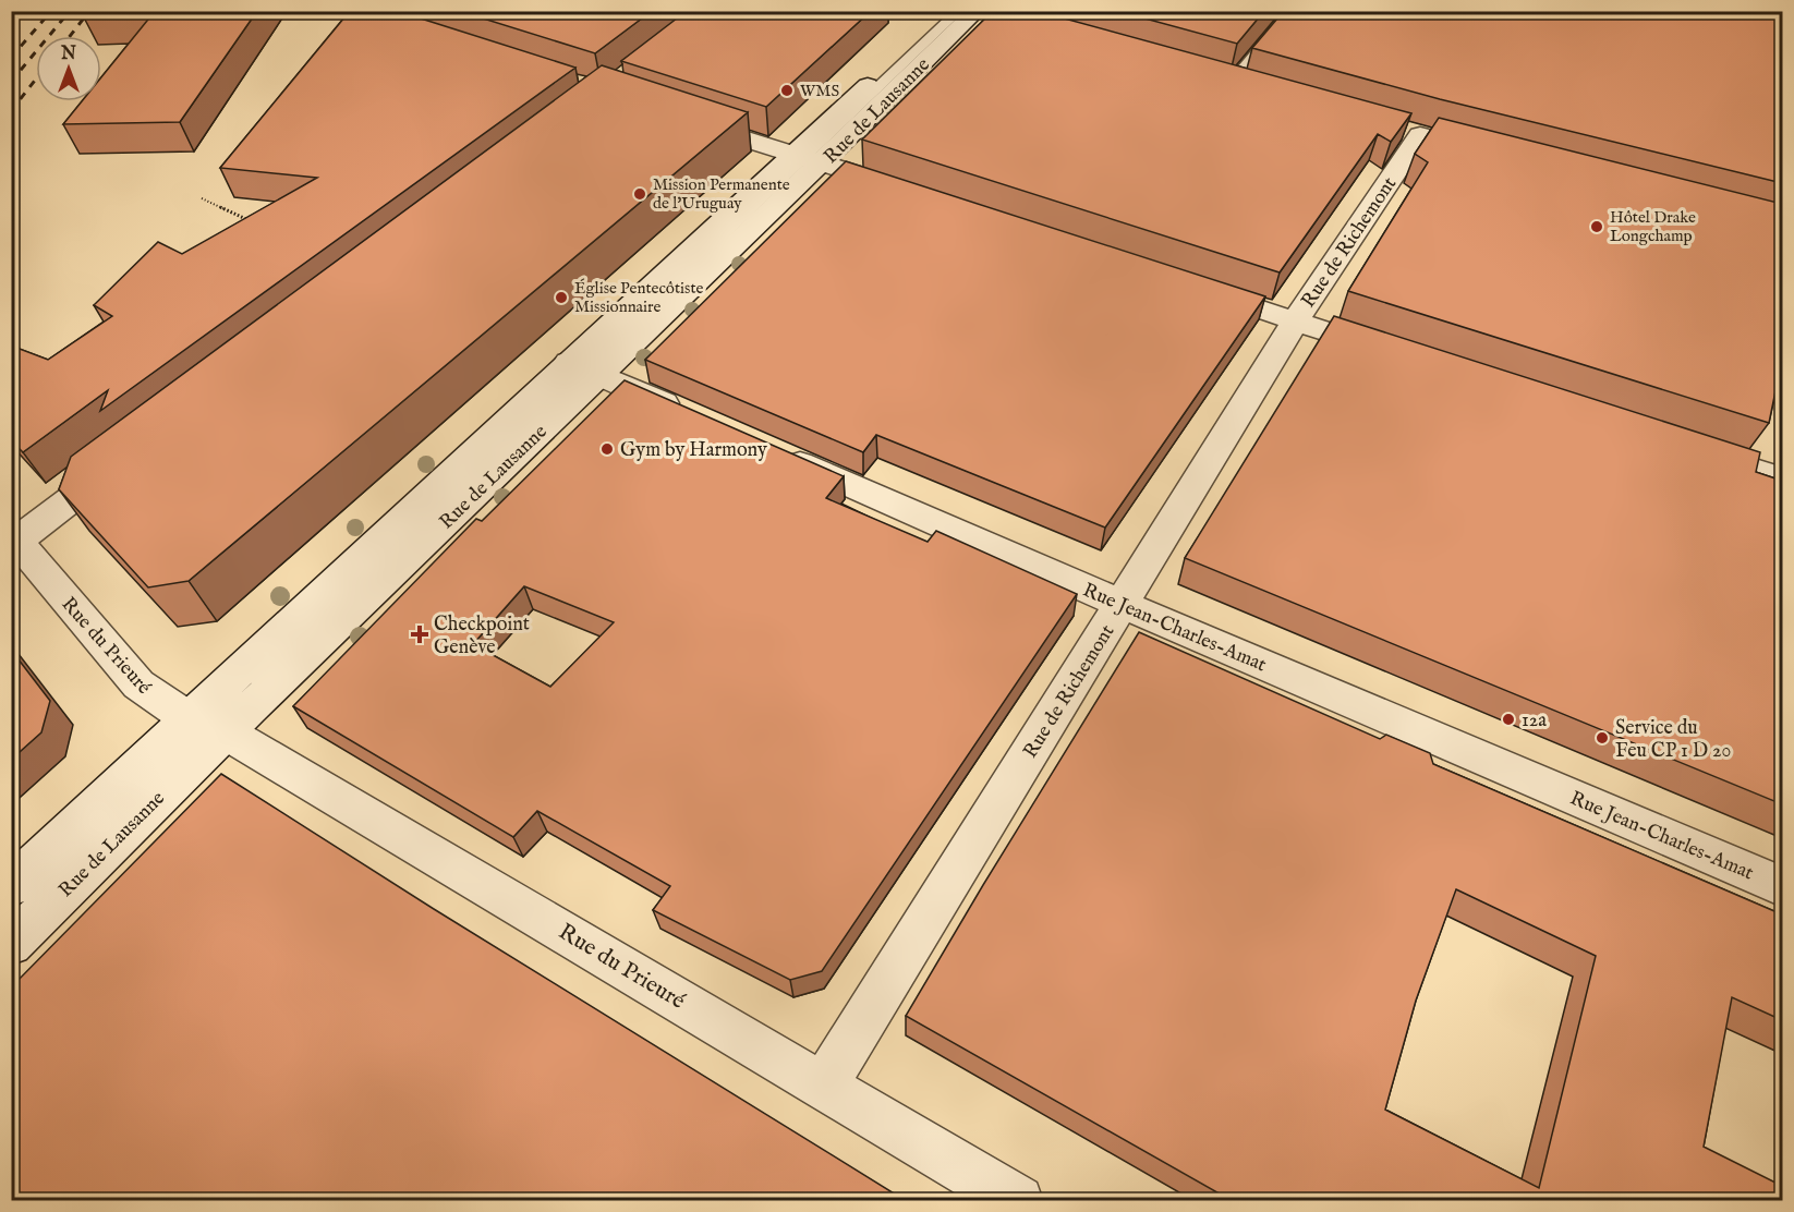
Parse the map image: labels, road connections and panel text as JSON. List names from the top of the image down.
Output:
{
  "streets": {
    "street": [
      "Rue de Lausanne",
      "Rue de Richemont",
      "Rue Jean-Charles-Amat",
      "Rue du Prieuré"
    ]
  },
  "crossings": [
    ["Rue de Lausanne", "Rue du Prieuré"],
    ["Rue de Richemont", "Rue Jean-Charles-Amat"],
    ["Rue de Richemont", "Rue du Prieuré"]
  ],
  "places": {
    "other": [
      "WMS",
      "Mission Permanente de l'Uruguay",
      "Hôtel Drake Longchamp",
      "Église Pentecôtiste Missionnaire",
      "Gym by Harmony",
      "12a",
      "Service du Feu CP 1 D 20"
    ],
    "health": ["Checkpoint Genève"]
  },
  "north": "top"
}
